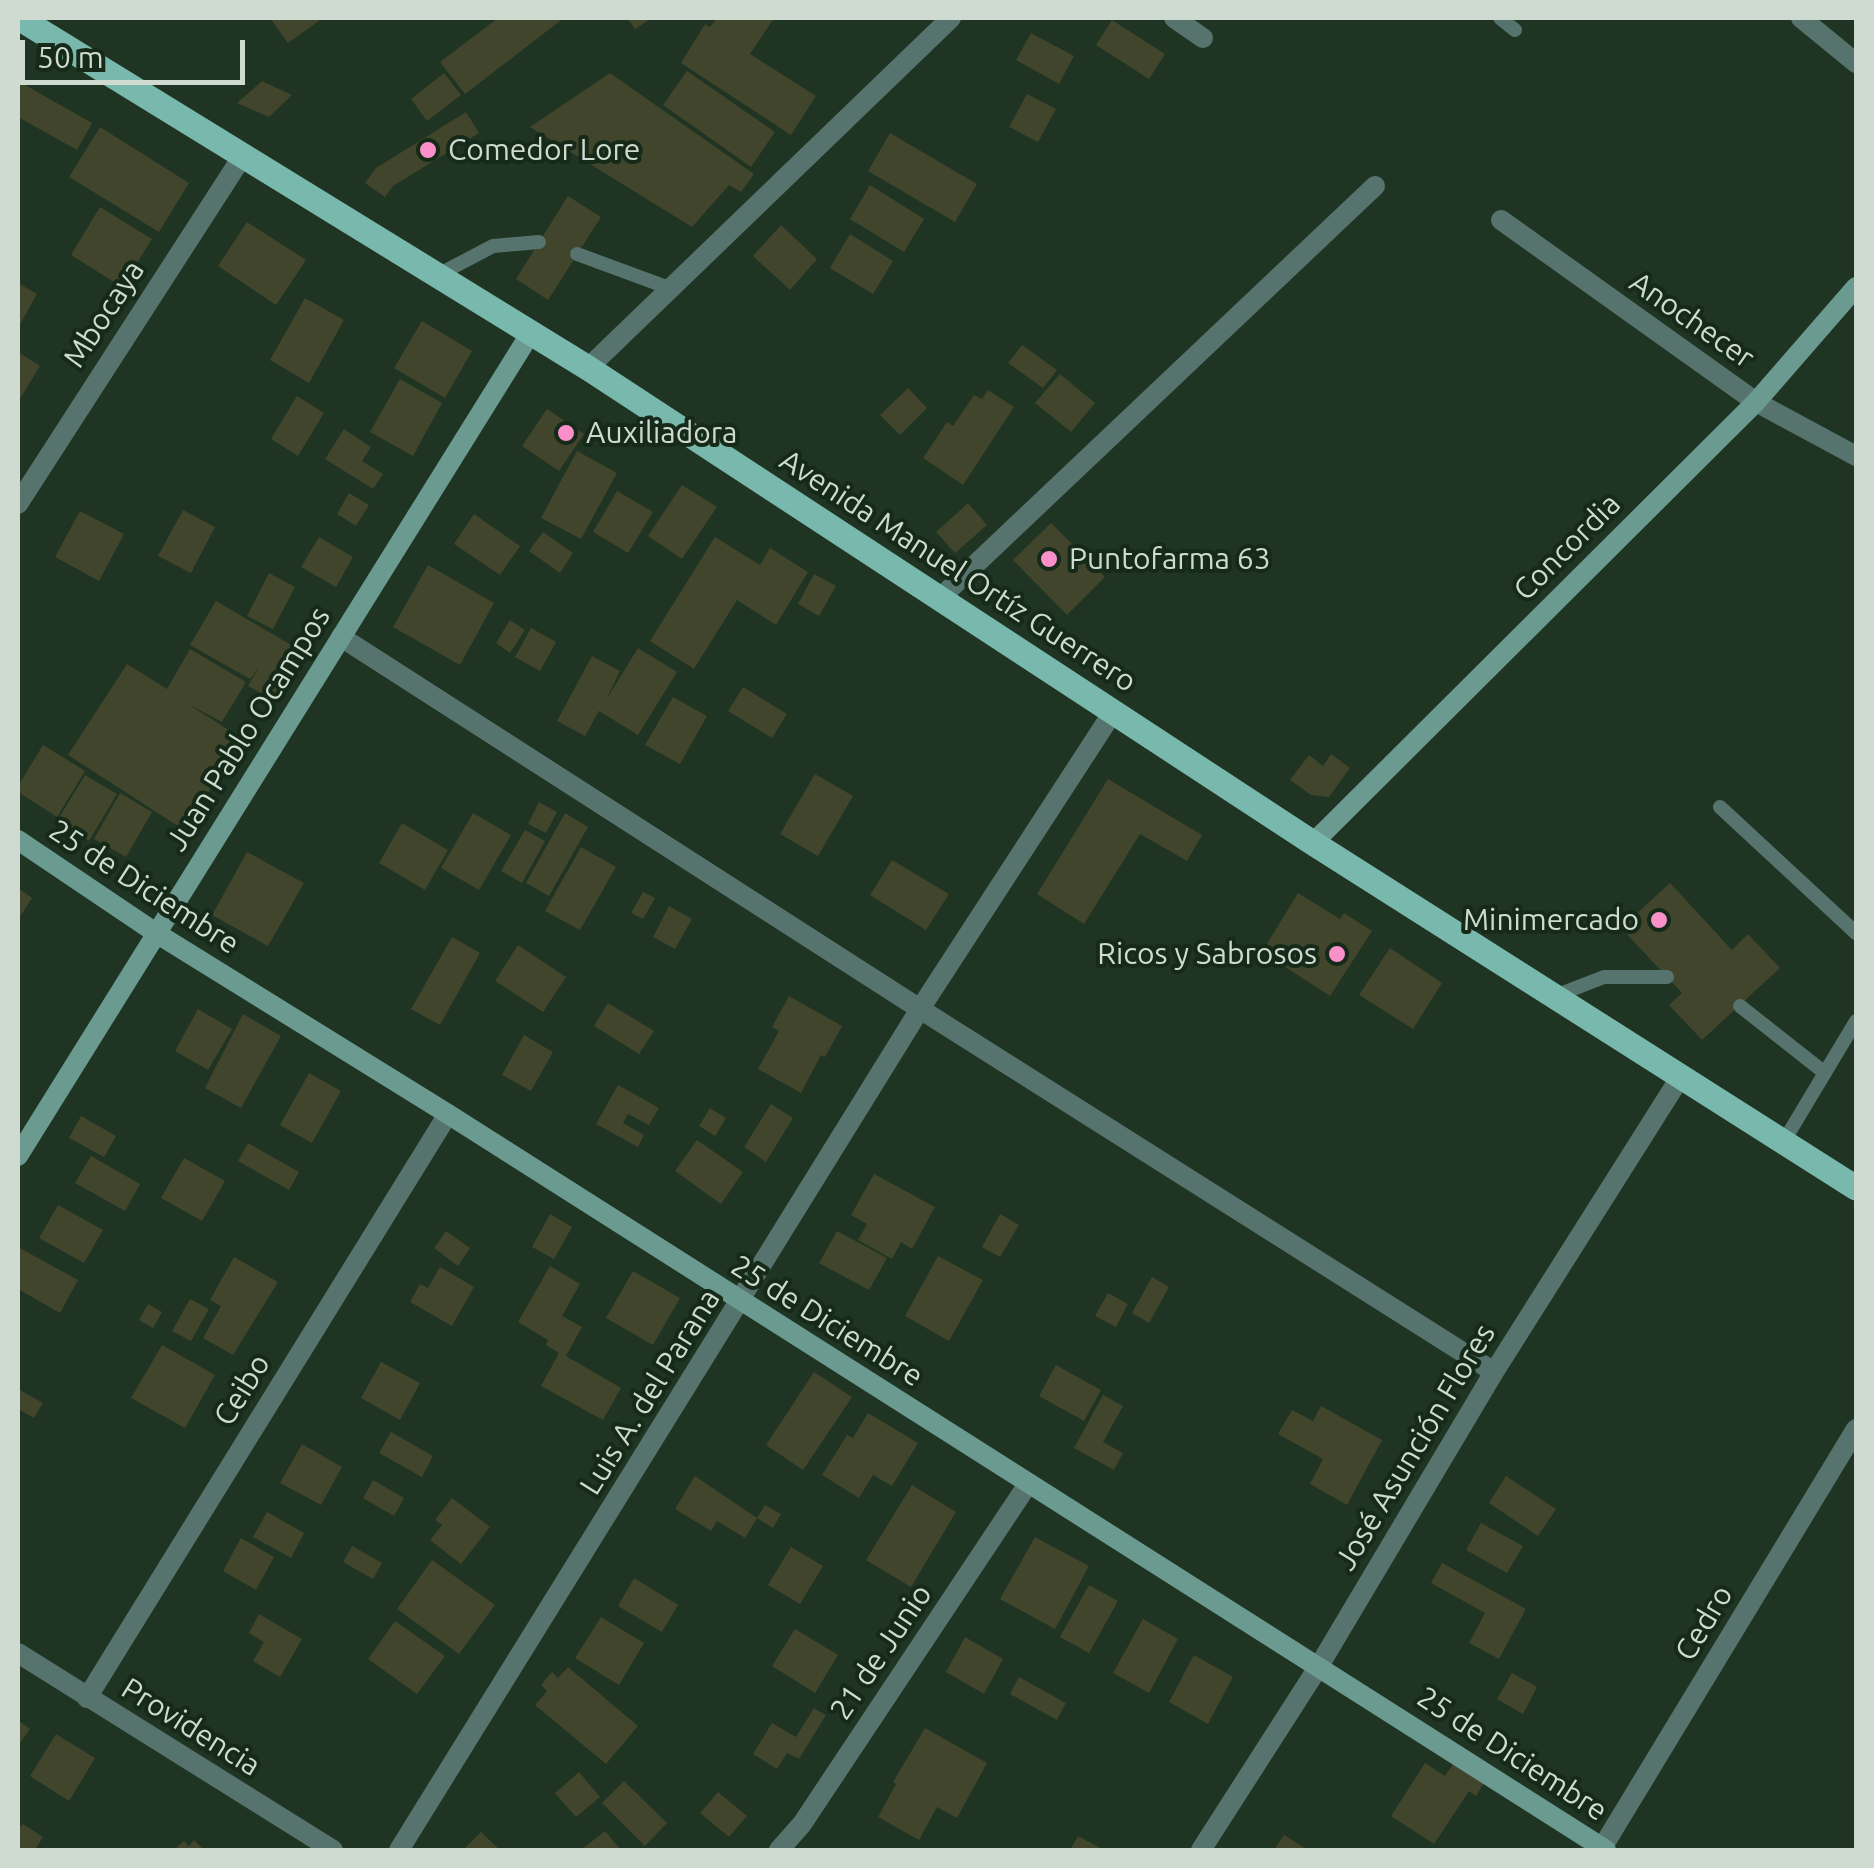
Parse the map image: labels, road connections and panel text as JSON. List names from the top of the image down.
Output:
{
  "streets": {
    "main road": ["Avenida Manuel Ortíz Guerrero"],
    "street": [
      "Mbocaya",
      "Anochecer",
      "Concordia",
      "Juan Pablo Ocampos",
      "25 de Diciembre",
      "Ceibo",
      "Luis A. del Parana",
      "José Asunción Flores",
      "Cedro",
      "21 de Junio",
      "Providencia"
    ]
  },
  "crossings": [
    ["Mbocaya", "Avenida Manuel Ortíz Guerrero"],
    ["Anochecer", "Concordia"],
    ["Concordia", "Avenida Manuel Ortíz Guerrero"],
    ["Avenida Manuel Ortíz Guerrero", "Juan Pablo Ocampos"],
    ["Avenida Manuel Ortíz Guerrero", "Luis A. del Parana"],
    ["Avenida Manuel Ortíz Guerrero", "José Asunción Flores"],
    ["Juan Pablo Ocampos", "25 de Diciembre"],
    ["25 de Diciembre", "Ceibo"],
    ["25 de Diciembre", "Luis A. del Parana"],
    ["25 de Diciembre", "José Asunción Flores"],
    ["25 de Diciembre", "Cedro"],
    ["25 de Diciembre", "21 de Junio"],
    ["Ceibo", "Providencia"]
  ],
  "places": [
    "Comedor Lore",
    "Auxiliadora",
    "Puntofarma 63",
    "Minimercado",
    "Ricos y Sabrosos"
  ],
  "scale_bar": "50 m"
}
